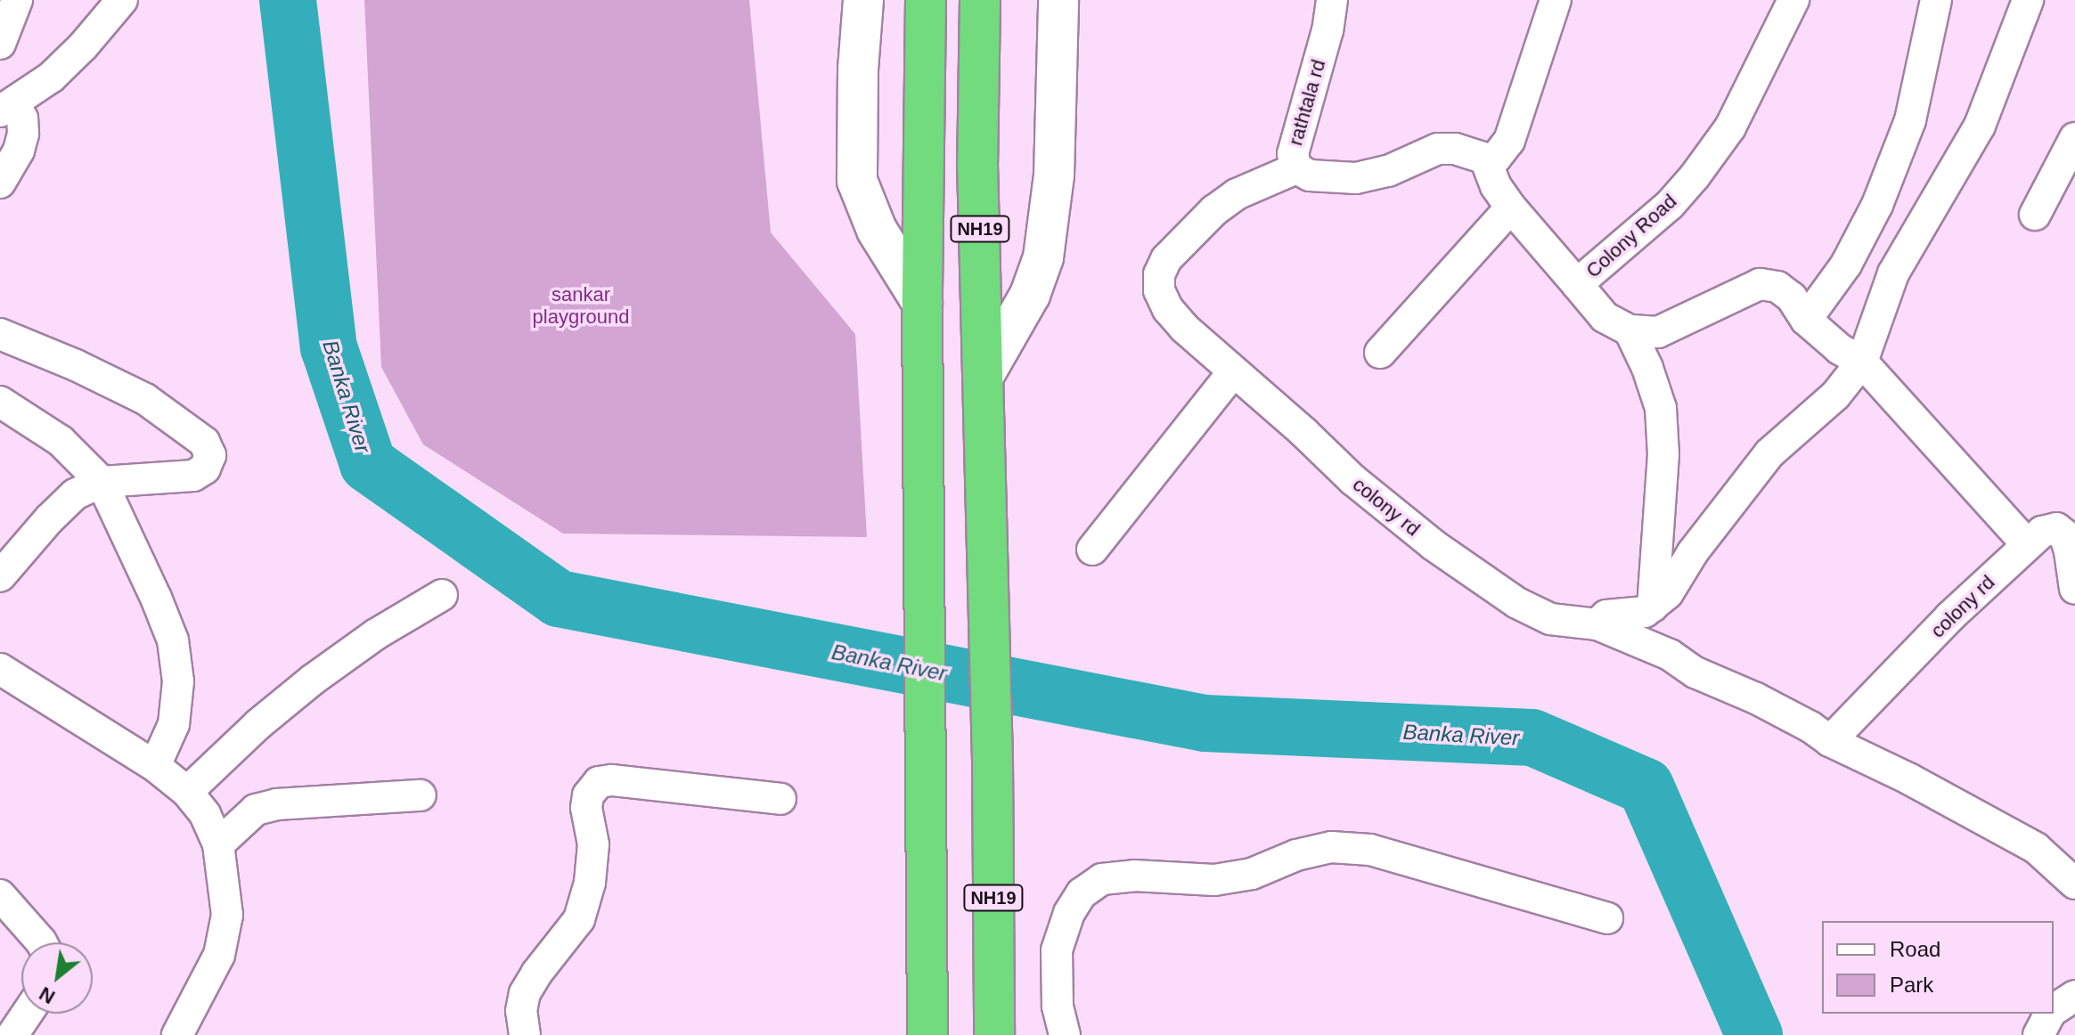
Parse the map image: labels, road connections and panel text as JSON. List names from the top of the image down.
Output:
{
  "streets": {
    "highway": ["NH19"],
    "street": ["rathtala rd", "Colony Road", "colony rd"]
  },
  "crossings": [
    ["rathtala rd", "colony rd"]
  ],
  "water": ["Banka River"],
  "parks": ["sankar playground"],
  "legend": ["Road", "Park"],
  "north": "bottom left"
}
